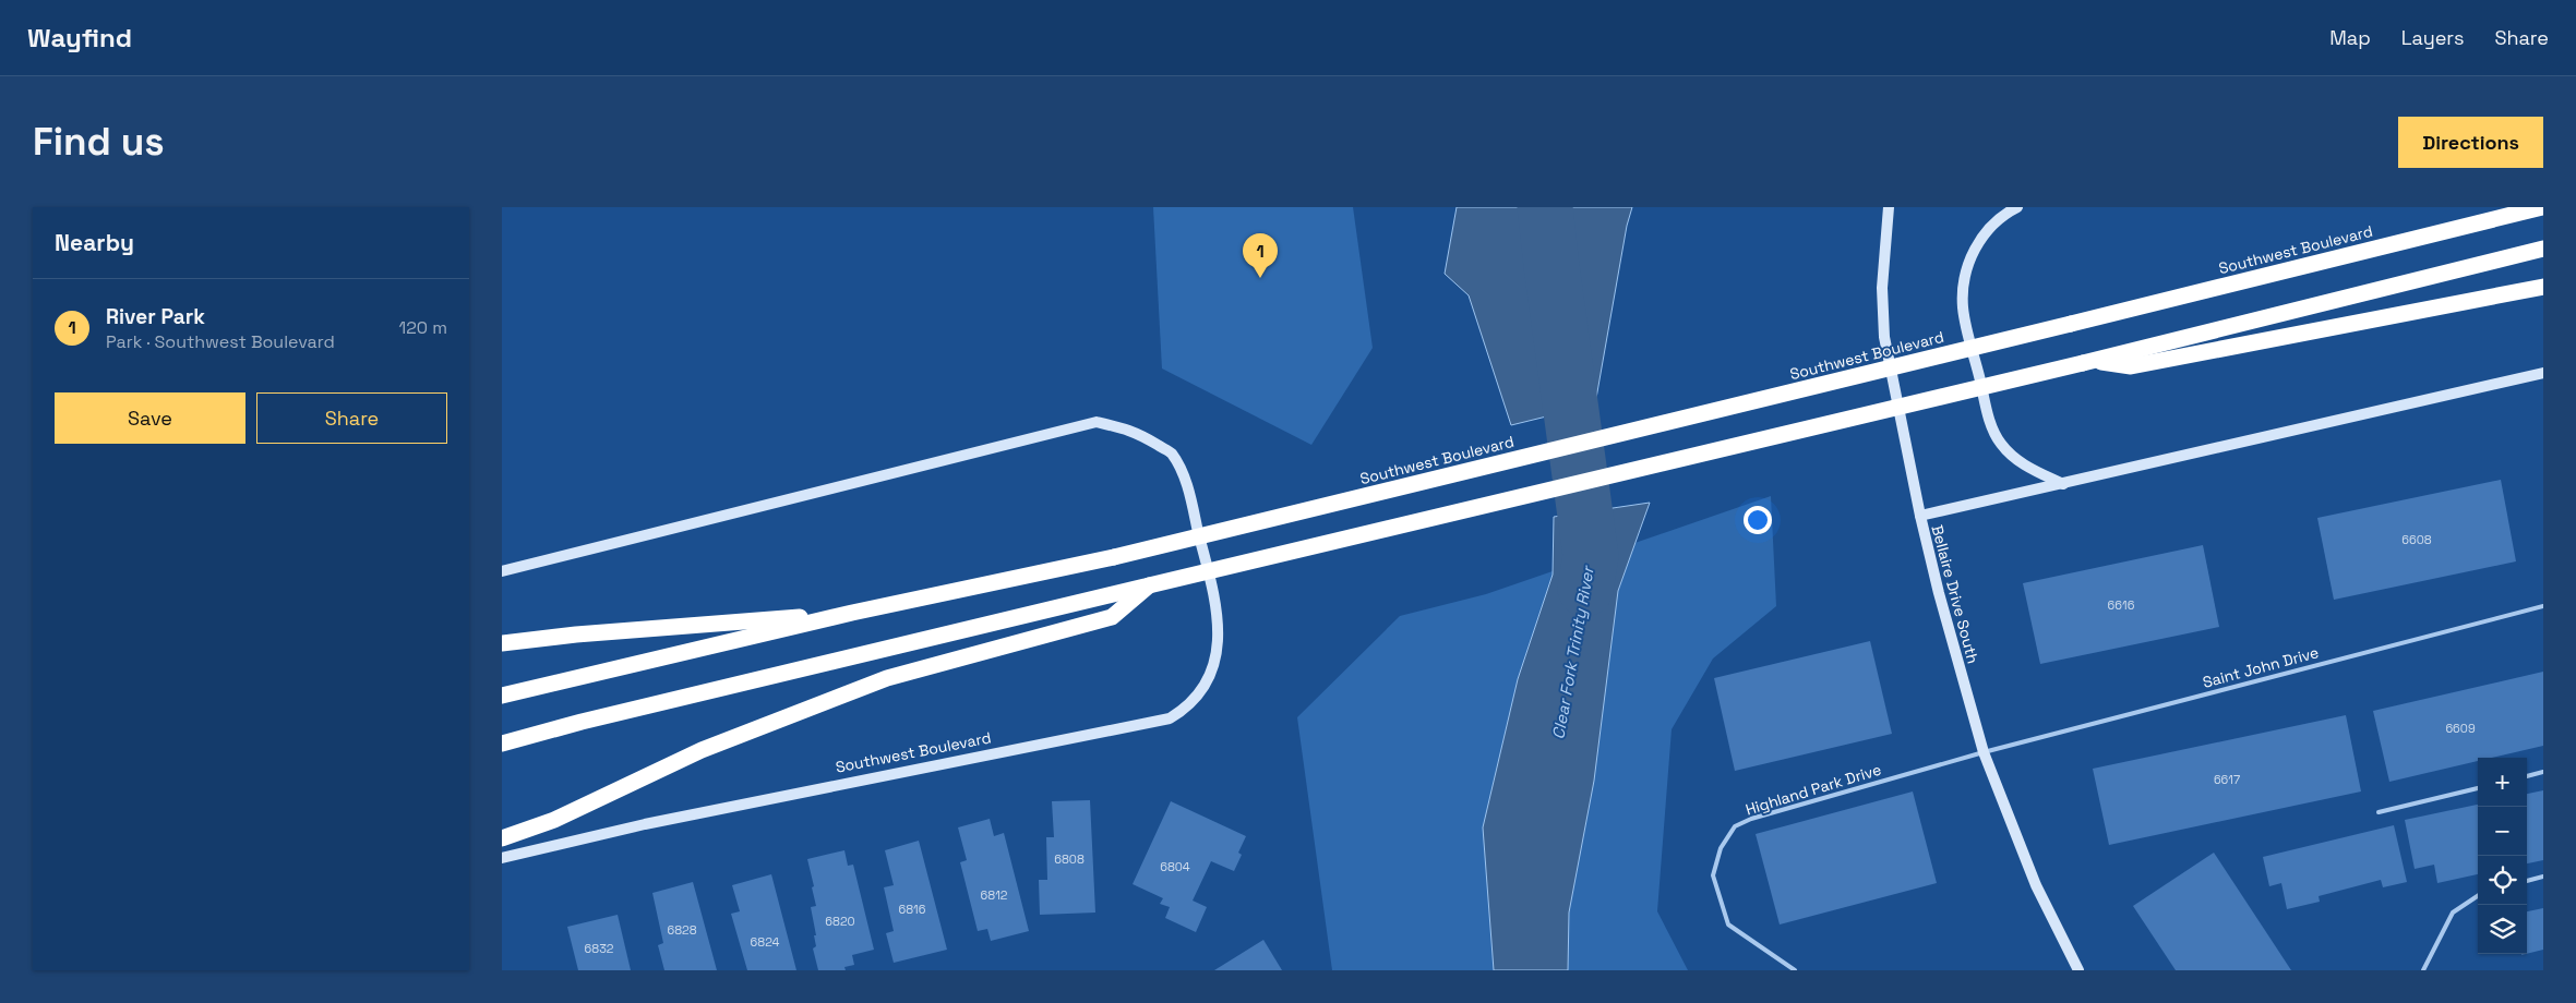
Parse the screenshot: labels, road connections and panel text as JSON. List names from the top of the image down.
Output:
{
  "streets": {
    "highway": ["Southwest Boulevard"],
    "street": ["Bellaire Drive South"],
    "lane": ["Saint John Drive", "Highland Park Drive"]
  },
  "crossings": [
    ["Bellaire Drive South", "Saint John Drive"],
    ["Bellaire Drive South", "Highland Park Drive"],
    ["Saint John Drive", "Highland Park Drive"]
  ],
  "water": ["Clear Fork Trinity River"],
  "house_numbers": [
    "6608",
    "6616",
    "6609",
    "6617",
    "6808",
    "6804",
    "6812",
    "6816",
    "6820",
    "6828",
    "6824",
    "6832"
  ],
  "page": {
    "header": "Wayfind",
    "nav": ["Map", "Layers", "Share"],
    "buttons": [
      "Directions",
      ["Save", "Share"]
    ],
    "title": "Find us",
    "heading": "Nearby",
    "pins": "1",
    "list": [
      {
        "mark": "1",
        "name": "River Park",
        "note": "Park · Southwest Boulevard",
        "value": "120 m"
      }
    ],
    "map_buttons": ["+", "−"]
  }
}
